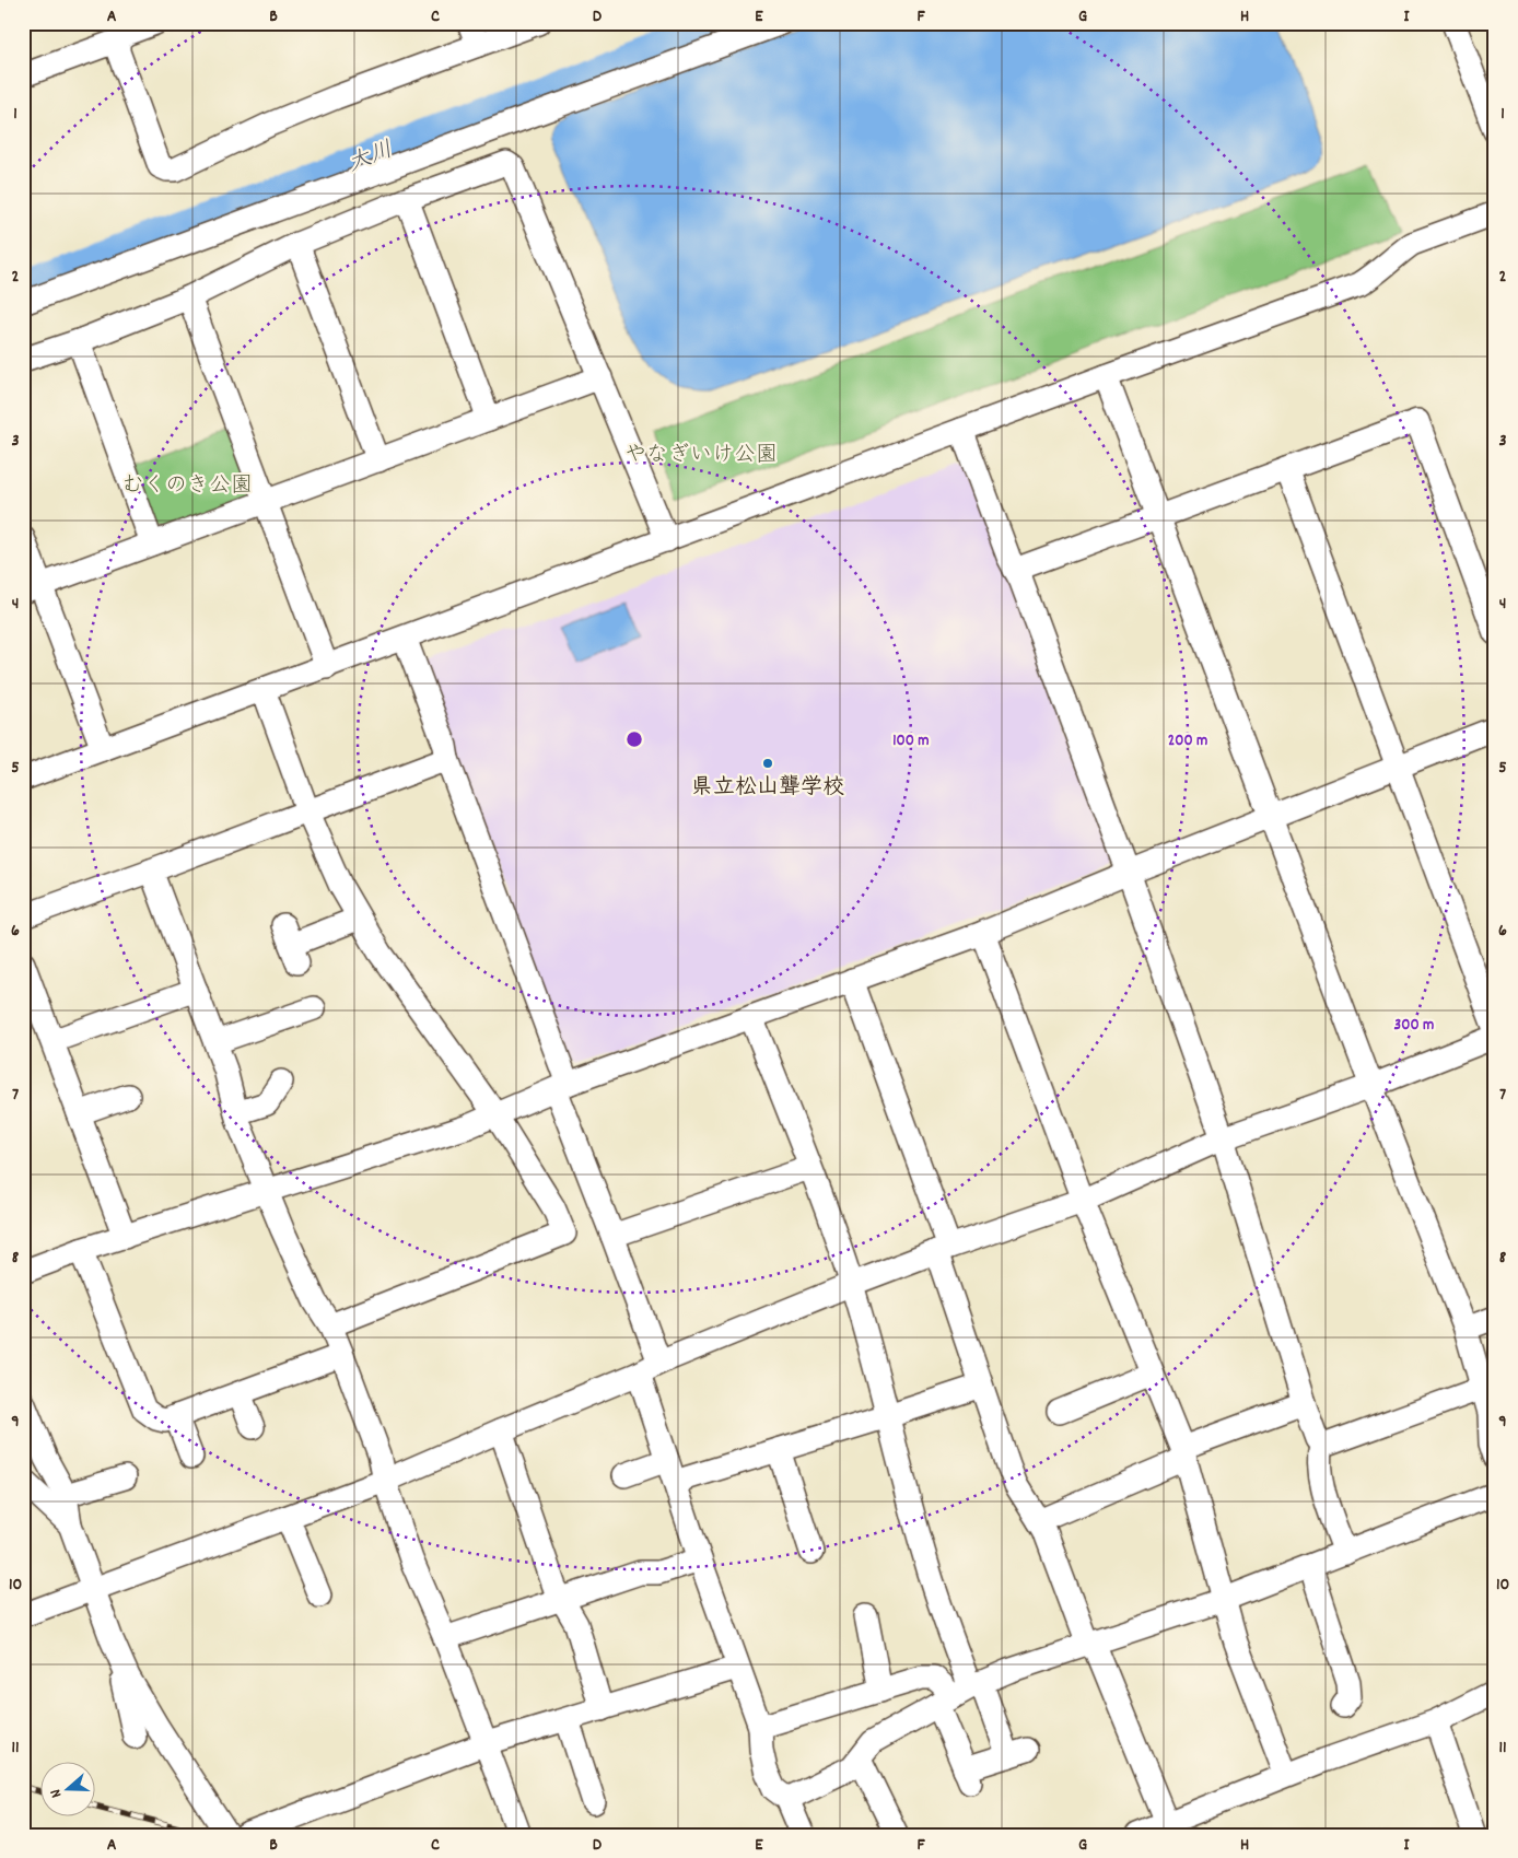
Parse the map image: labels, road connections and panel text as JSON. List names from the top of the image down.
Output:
{
  "water": ["大川"],
  "parks": ["やなぎいけ公園", "むくのき公園"],
  "places": ["県立松山聾学校"],
  "north": "left",
  "grid": {
    "columns": [
      "A",
      "B",
      "C",
      "D",
      "E",
      "F",
      "G",
      "H",
      "I"
    ],
    "rows": [
      "1",
      "2",
      "3",
      "4",
      "5",
      "6",
      "7",
      "8",
      "9",
      "10",
      "11"
    ]
  },
  "rings": ["100 m", "200 m", "300 m"]
}
